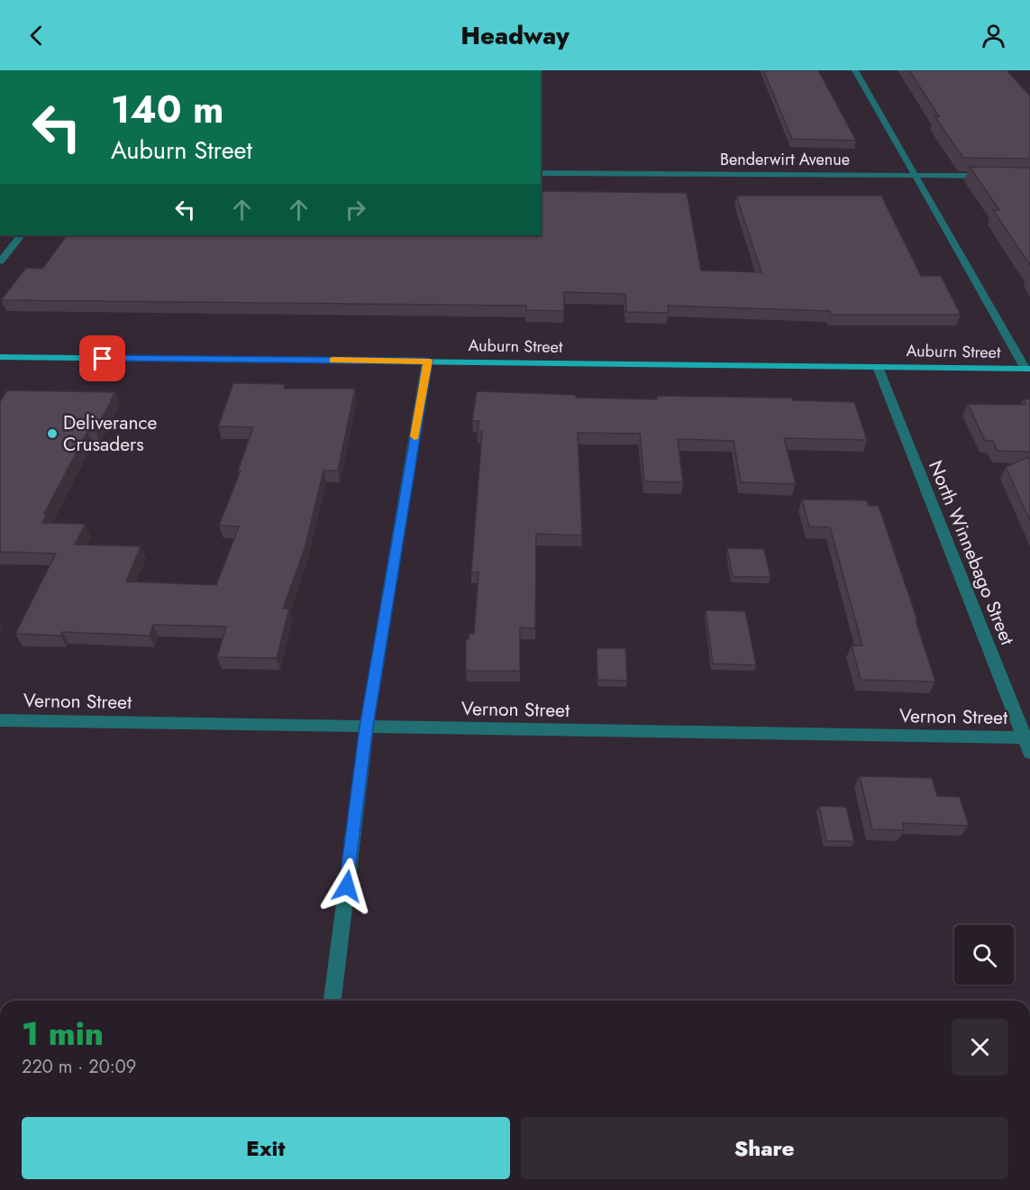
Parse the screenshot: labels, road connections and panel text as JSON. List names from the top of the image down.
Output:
{
  "streets": {
    "main road": ["Auburn Street"],
    "street": ["Benderwirt Avenue", "North Winnebago Street", "Vernon Street"]
  },
  "crossings": [
    ["Auburn Street", "North Winnebago Street"],
    ["North Winnebago Street", "Vernon Street"]
  ],
  "places": ["Deliverance Crusaders"],
  "page": {
    "header": "Headway",
    "turn": ["140 m", "Auburn Street"],
    "heading": ["1 min", "220 m · 20:09"],
    "buttons": ["Exit", "Share"]
  }
}
